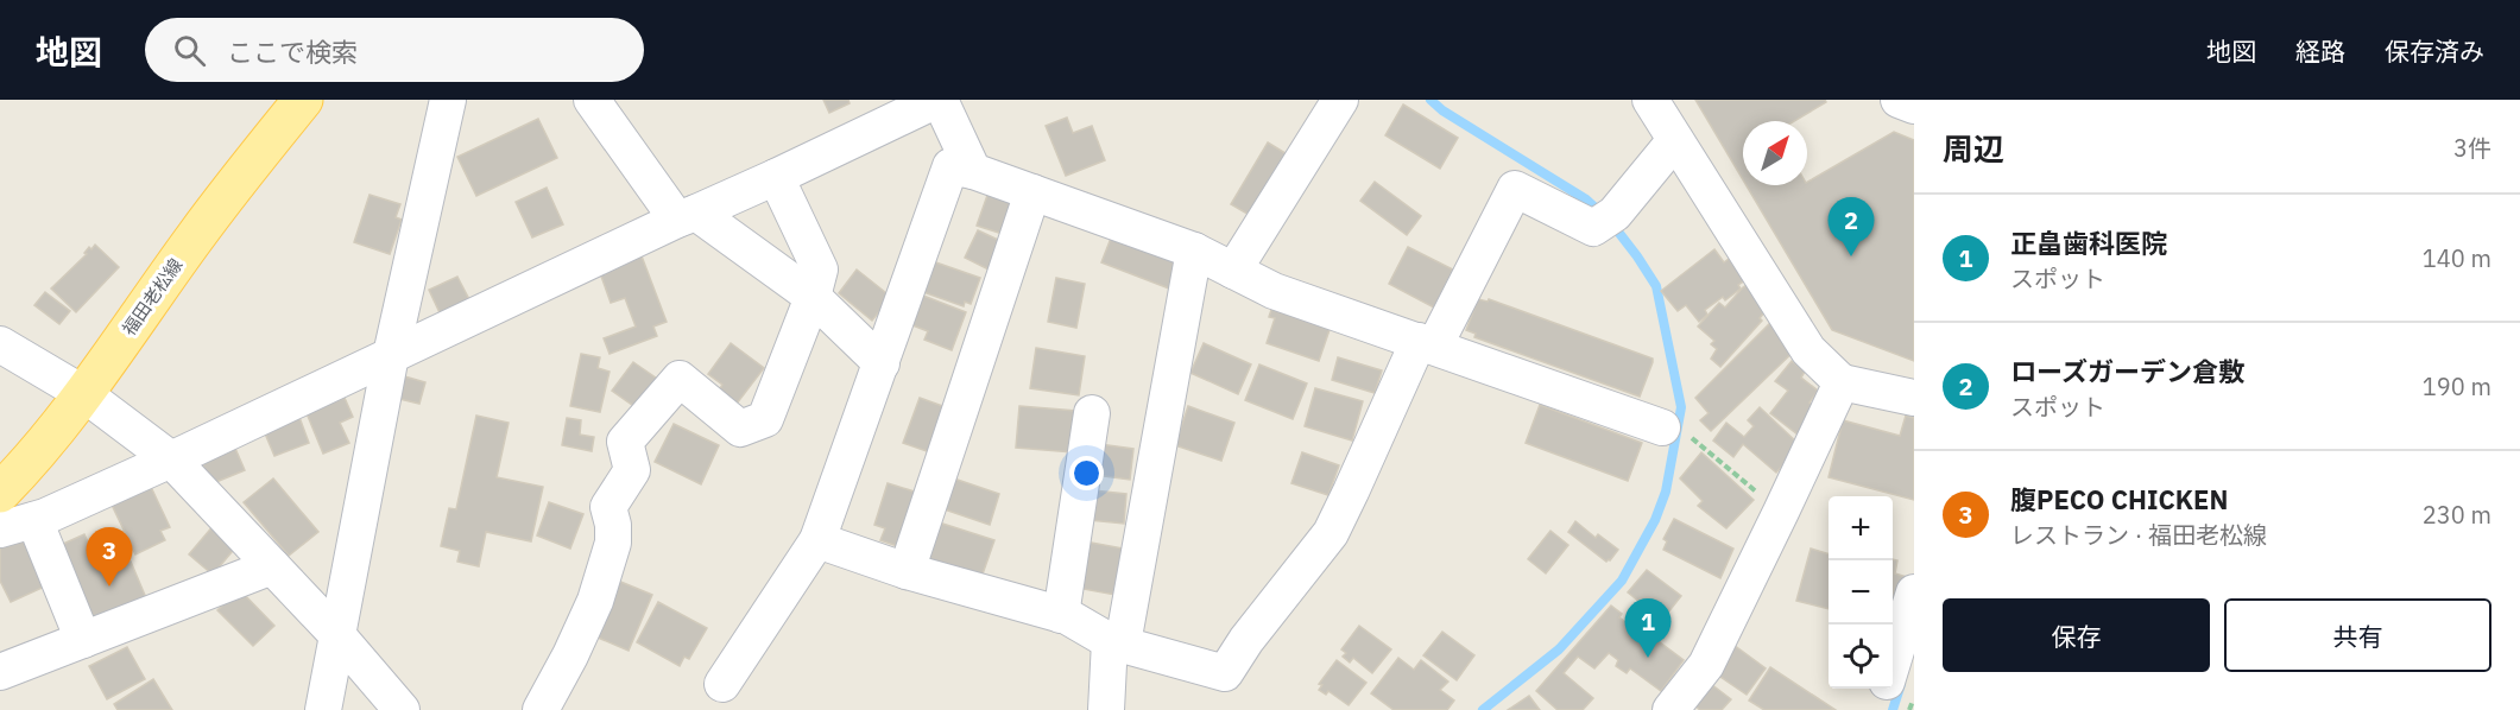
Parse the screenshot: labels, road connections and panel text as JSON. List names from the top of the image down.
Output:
{
  "streets": {
    "main road": ["福田老松線"]
  },
  "north": "top right",
  "page": {
    "header": "地図",
    "search": "ここで検索",
    "nav": ["地図", "経路", "保存済み"],
    "heading": ["周辺", "3件"],
    "list": [
      {
        "mark": "1",
        "name": "正畠歯科医院",
        "note": "スポット",
        "value": "140 m"
      },
      {
        "mark": "2",
        "name": "ローズガーデン倉敷",
        "note": "スポット",
        "value": "190 m"
      },
      {
        "mark": "3",
        "name": "腹PECO CHICKEN",
        "note": "レストラン · 福田老松線",
        "value": "230 m"
      }
    ],
    "pins": ["2", "3", "1"],
    "map_buttons": ["+", "−"],
    "buttons": ["保存", "共有"]
  }
}
